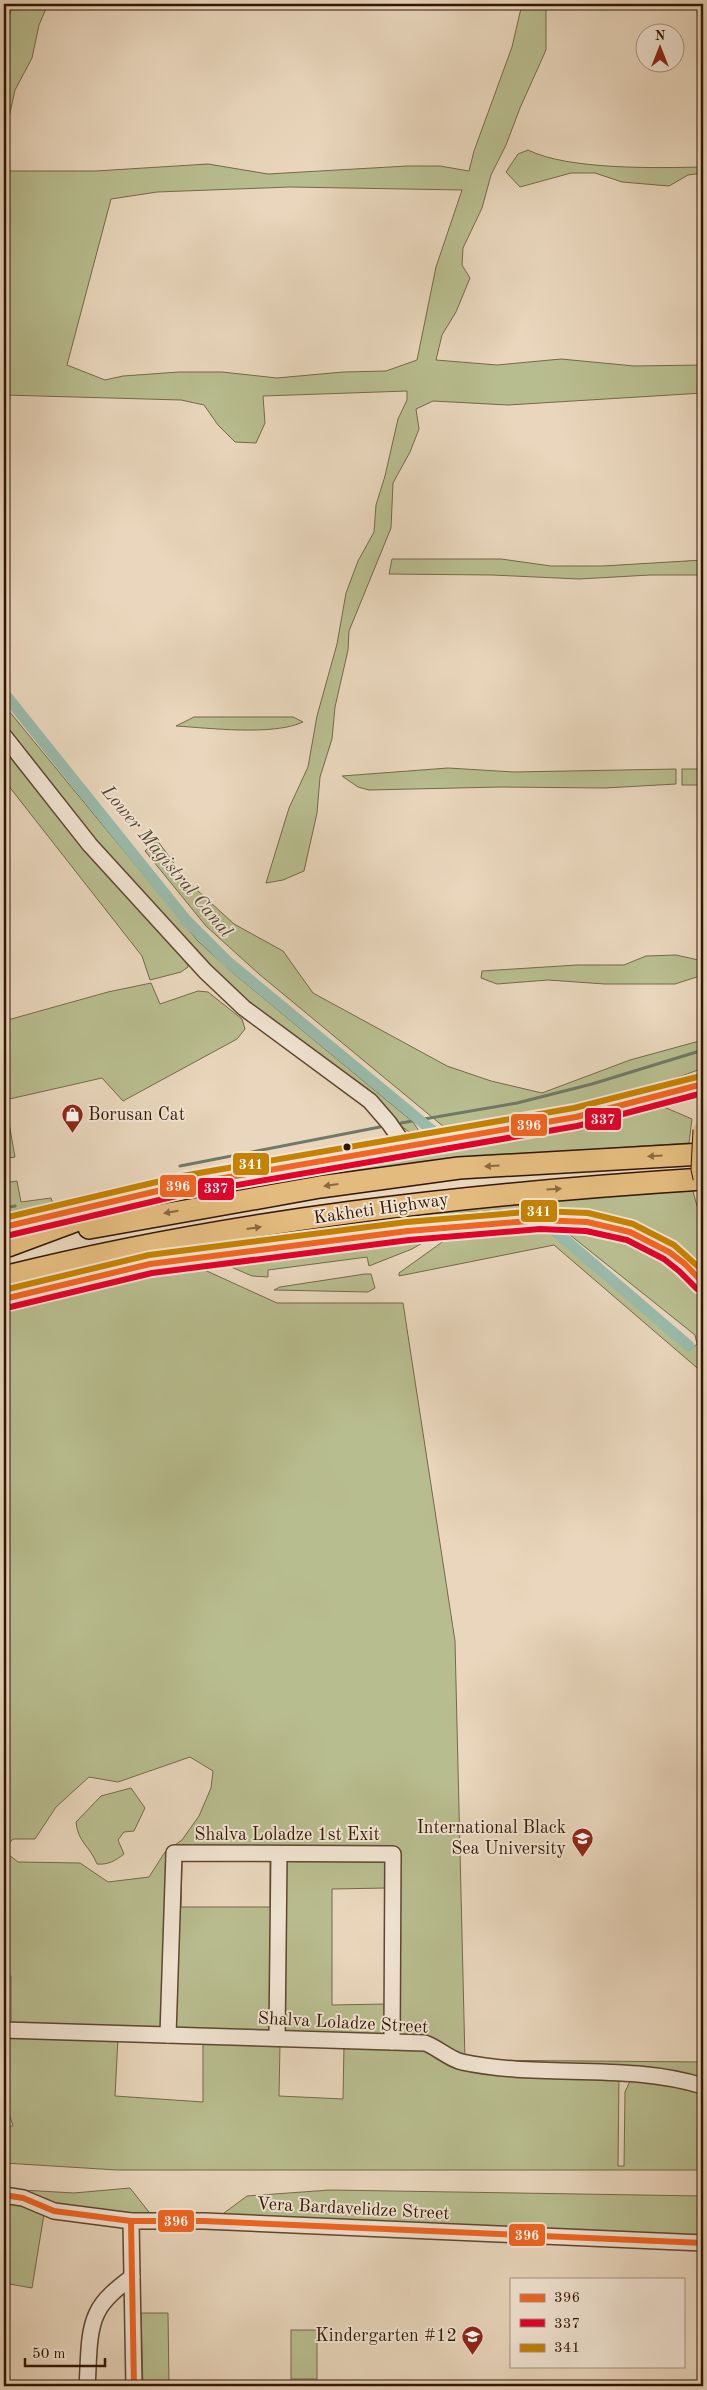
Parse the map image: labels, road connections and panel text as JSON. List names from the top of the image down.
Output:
{
  "streets": {
    "highway": ["Kakheti Highway"],
    "street": ["Shalva Loladze 1st Exit", "Shalva Loladze Street", "Vera Bardavelidze Street"]
  },
  "crossings": [
    ["Shalva Loladze 1st Exit", "Shalva Loladze Street"]
  ],
  "water": ["Lower Magistral Canal"],
  "places": {
    "shop": ["Borusan Cat"],
    "school or university": ["International Black Sea University", "Kindergarten #12"]
  },
  "lines": ["transit line 341", "transit line 396", "transit line 337"],
  "legend": ["396", "337", "341"],
  "scale_bar": "50 m",
  "north": "top"
}
